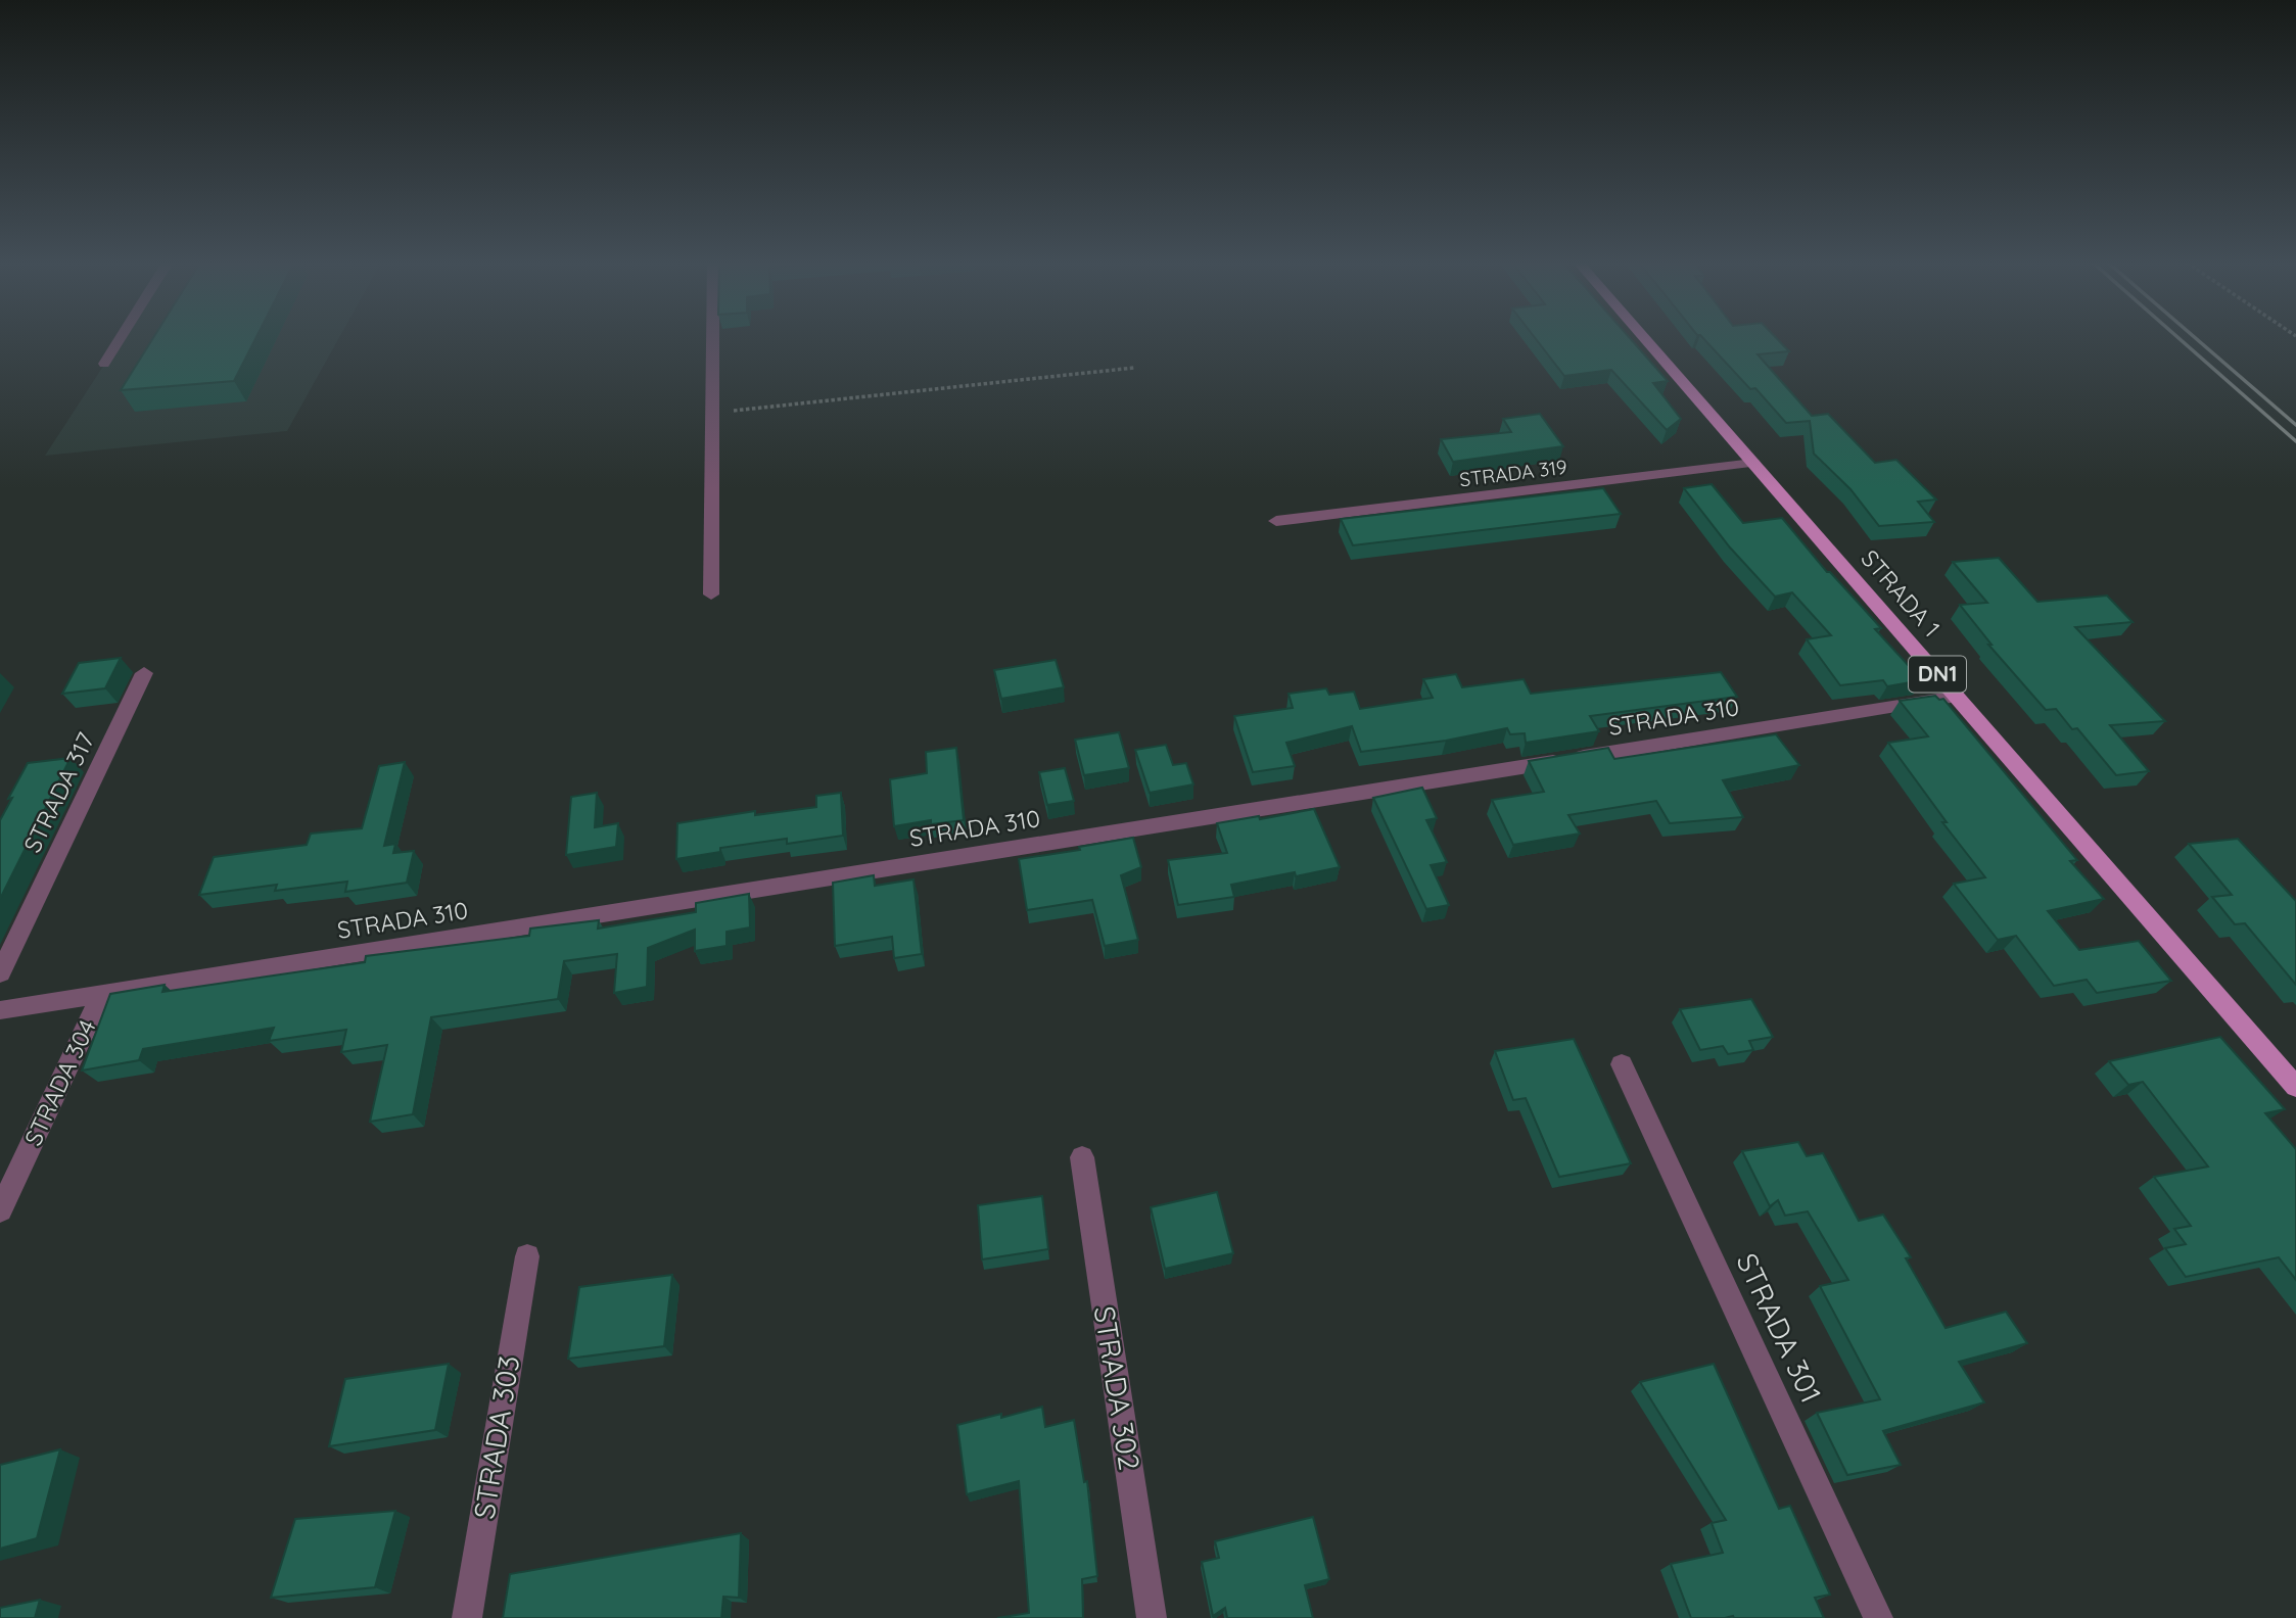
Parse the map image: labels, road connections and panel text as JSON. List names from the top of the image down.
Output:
{
  "streets": {
    "main road": ["STRADA 1", "DN1"],
    "street": [
      "STRADA 319",
      "STRADA 310",
      "STRADA 317",
      "STRADA 304",
      "STRADA 301",
      "STRADA 302",
      "STRADA 303"
    ]
  },
  "crossings": [
    ["STRADA 319", "STRADA 1"],
    ["STRADA 1", "STRADA 310"],
    ["STRADA 310", "STRADA 304"]
  ]
}
